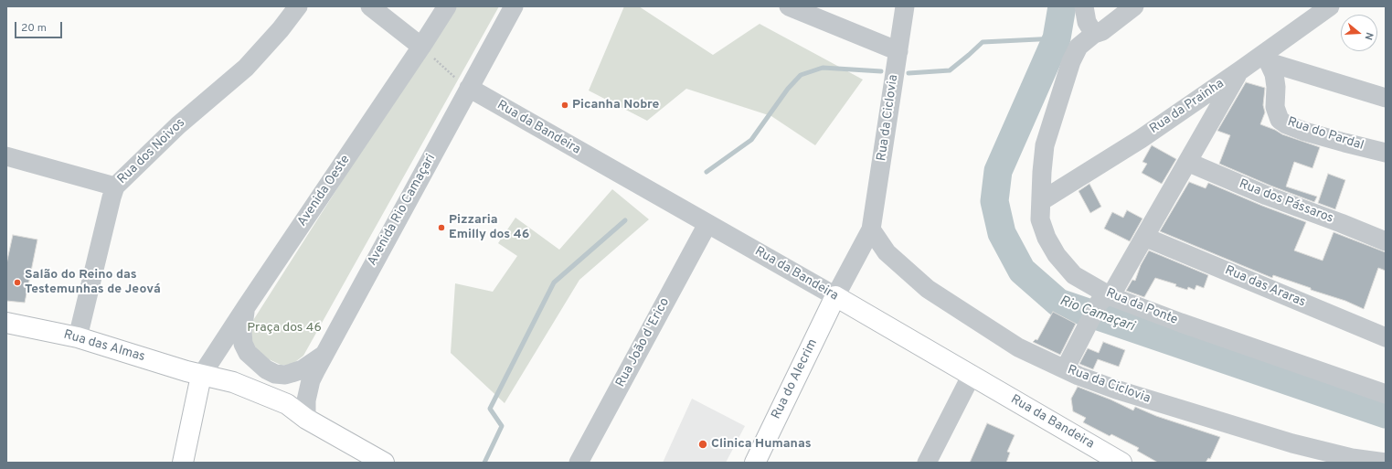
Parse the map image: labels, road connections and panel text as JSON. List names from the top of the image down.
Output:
{
  "streets": {
    "main road": ["Rua da Bandeira", "Rua das Almas", "Rua do Alecrim"],
    "street": [
      "Rua da Prainha",
      "Rua da Ciclovia",
      "Rua do Pardal",
      "Rua dos Noivos",
      "Avenida Oeste",
      "Rua dos Pássaros",
      "Avenida Rio Camaçari",
      "Rua das Araras",
      "Rua da Ponte",
      "Rua João d 'Erico"
    ]
  },
  "crossings": [
    ["Rua da Prainha", "Rua do Pardal"],
    ["Rua da Prainha", "Rua da Ponte"],
    ["Rua da Ciclovia", "Rua da Bandeira"],
    ["Rua da Ciclovia", "Rua do Alecrim"],
    ["Rua da Bandeira", "Avenida Rio Camaçari"],
    ["Rua da Bandeira", "Rua João d 'Erico"],
    ["Rua da Bandeira", "Rua do Alecrim"],
    ["Rua dos Noivos", "Rua das Almas"],
    ["Avenida Oeste", "Rua das Almas"],
    ["Avenida Rio Camaçari", "Rua das Almas"]
  ],
  "water": ["Rio Camaçari"],
  "parks": ["Praça dos 46"],
  "places": [
    "Picanha Nobre",
    "Pizzaria Emilly dos 46",
    "Salão do Reino das Testemunhas de Jeová",
    "Clinica Humanas"
  ],
  "scale_bar": "20 m",
  "north": "right"
}
